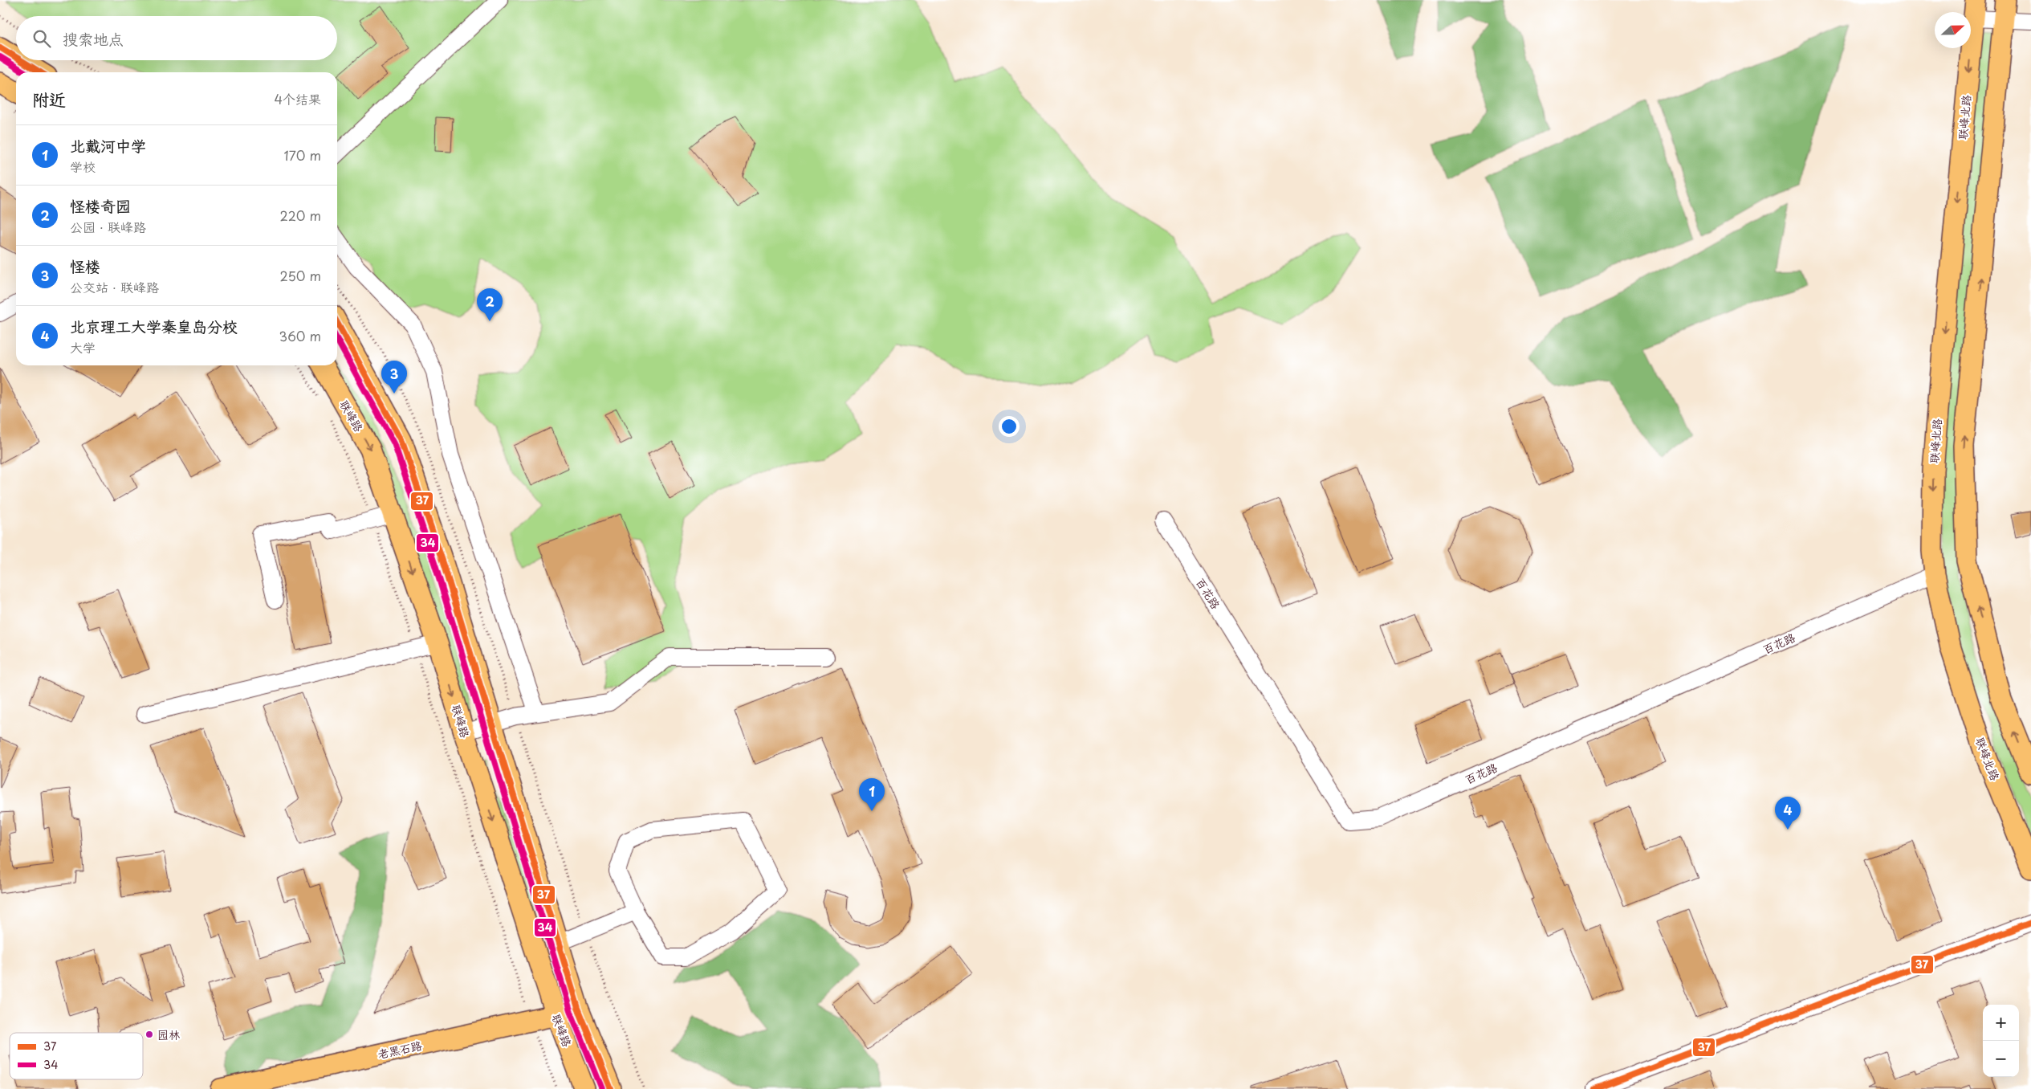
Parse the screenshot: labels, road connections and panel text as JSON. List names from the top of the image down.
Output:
{
  "streets": {
    "main road": ["联峰北路", "联峰路", "老黑石路"],
    "street": ["百花路"]
  },
  "crossings": [
    ["联峰北路", "百花路"],
    ["联峰路", "老黑石路"]
  ],
  "places": ["园林"],
  "lines": ["transit line 37", "transit line 34"],
  "legend": ["37", "34"],
  "north": "right",
  "page": {
    "search": "搜索地点",
    "heading": ["附近", "4个结果"],
    "list": [
      {
        "mark": "1",
        "name": "北戴河中学",
        "note": "学校",
        "value": "170 m"
      },
      {
        "mark": "2",
        "name": "怪楼奇园",
        "note": "公园 · 联峰路",
        "value": "220 m"
      },
      {
        "mark": "3",
        "name": "怪楼",
        "note": "公交站 · 联峰路",
        "value": "250 m"
      },
      {
        "mark": "4",
        "name": "北京理工大学秦皇岛分校",
        "note": "大学",
        "value": "360 m"
      }
    ],
    "pins": [
      "2",
      "3",
      "1",
      "4"
    ],
    "map_buttons": ["+", "−"]
  }
}
